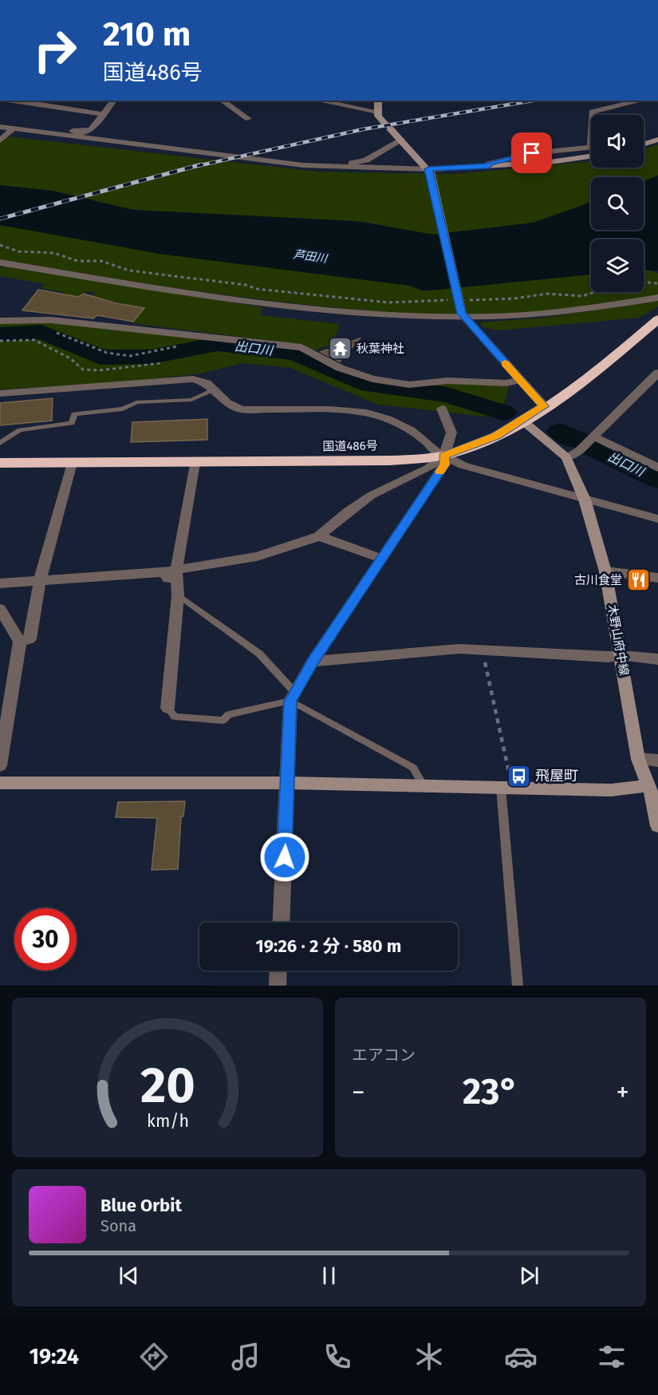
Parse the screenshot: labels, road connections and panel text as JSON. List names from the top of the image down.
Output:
{
  "streets": {
    "highway": ["国道486号"],
    "street": ["木野山府中線"]
  },
  "crossings": [
    ["国道486号", "木野山府中線"]
  ],
  "water": ["芦田川", "出口川"],
  "places": {
    "temple": ["秋葉神社"],
    "restaurant": ["古川食堂"],
    "bus stop": ["飛屋町"]
  },
  "page": {
    "turn": ["210 m", "国道486号"],
    "limit": "30",
    "trip": "19:26 · 2 分 · 580 m",
    "tile": "エアコン",
    "heat": ["−", "23°", "+"],
    "song": ["Blue Orbit", "Sona"],
    "tabs": "19:24",
    "gauge": ["20", "km/h"]
  }
}
